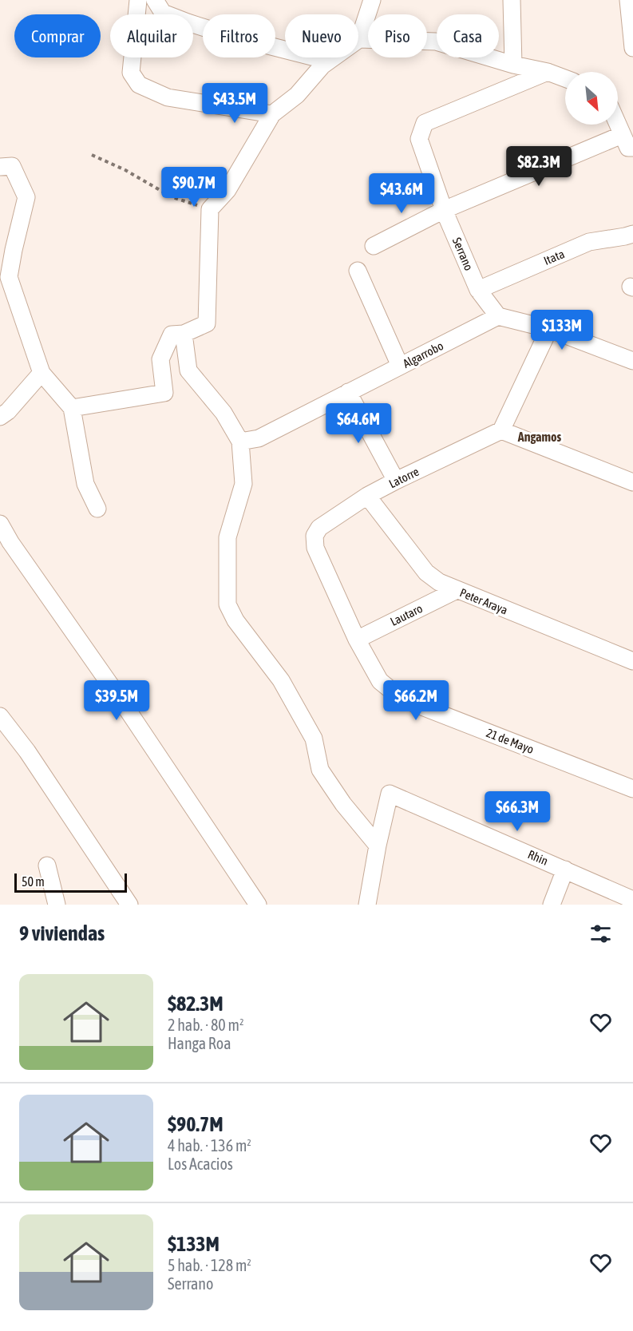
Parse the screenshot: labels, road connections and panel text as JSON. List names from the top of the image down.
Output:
{
  "streets": {
    "street": [
      "Serrano",
      "Itata",
      "Algarrobo",
      "Latorre",
      "Peter Araya",
      "Lautaro",
      "21 de Mayo",
      "Rhin"
    ]
  },
  "crossings": [
    ["Serrano", "Itata"],
    ["Serrano", "Algarrobo"],
    ["Latorre", "Peter Araya"],
    ["Latorre", "21 de Mayo"],
    ["Peter Araya", "Lautaro"],
    ["Lautaro", "21 de Mayo"]
  ],
  "districts": ["Angamos"],
  "scale_bar": "50 m",
  "north": "bottom right",
  "page": {
    "chip": [
      "Comprar",
      "Alquilar",
      "Filtros",
      "Nuevo",
      "Piso",
      "Casa"
    ],
    "price": [
      "$43.5M",
      "$82.3M",
      "$90.7M",
      "$43.6M",
      "$133M",
      "$64.6M",
      "$39.5M",
      "$66.2M",
      "$66.3M"
    ],
    "scale": "50 m",
    "heading": "9 viviendas",
    "list": [
      {
        "name": "$82.3M",
        "note": "2 hab. · 80 m² · Hanga Roa"
      },
      {
        "name": "$90.7M",
        "note": "4 hab. · 136 m² · Los Acacios"
      },
      {
        "name": "$133M",
        "note": "5 hab. · 128 m² · Serrano"
      }
    ]
  }
}
